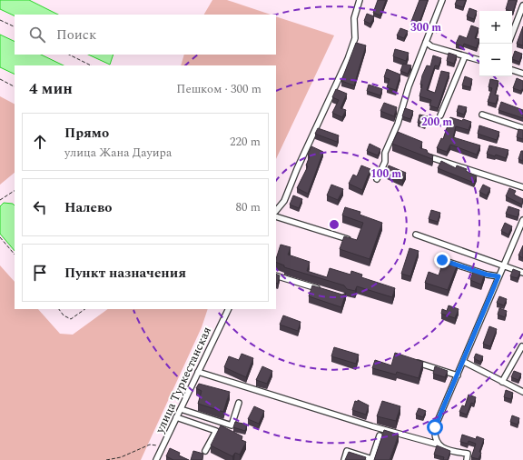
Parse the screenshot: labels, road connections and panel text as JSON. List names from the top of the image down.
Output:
{
  "streets": {
    "street": ["улица Туркестанская"]
  },
  "page": {
    "map_buttons": ["+", "−"],
    "search": "Поиск",
    "heading": ["4 мин", "Пешком · 300 m"],
    "list": [
      ["Прямо", "улица Жана Дауира", "220 m"],
      ["Налево", "80 m"],
      "Пункт назначения"
    ]
  },
  "rings": ["300 m", "200 m", "100 m"]
}
